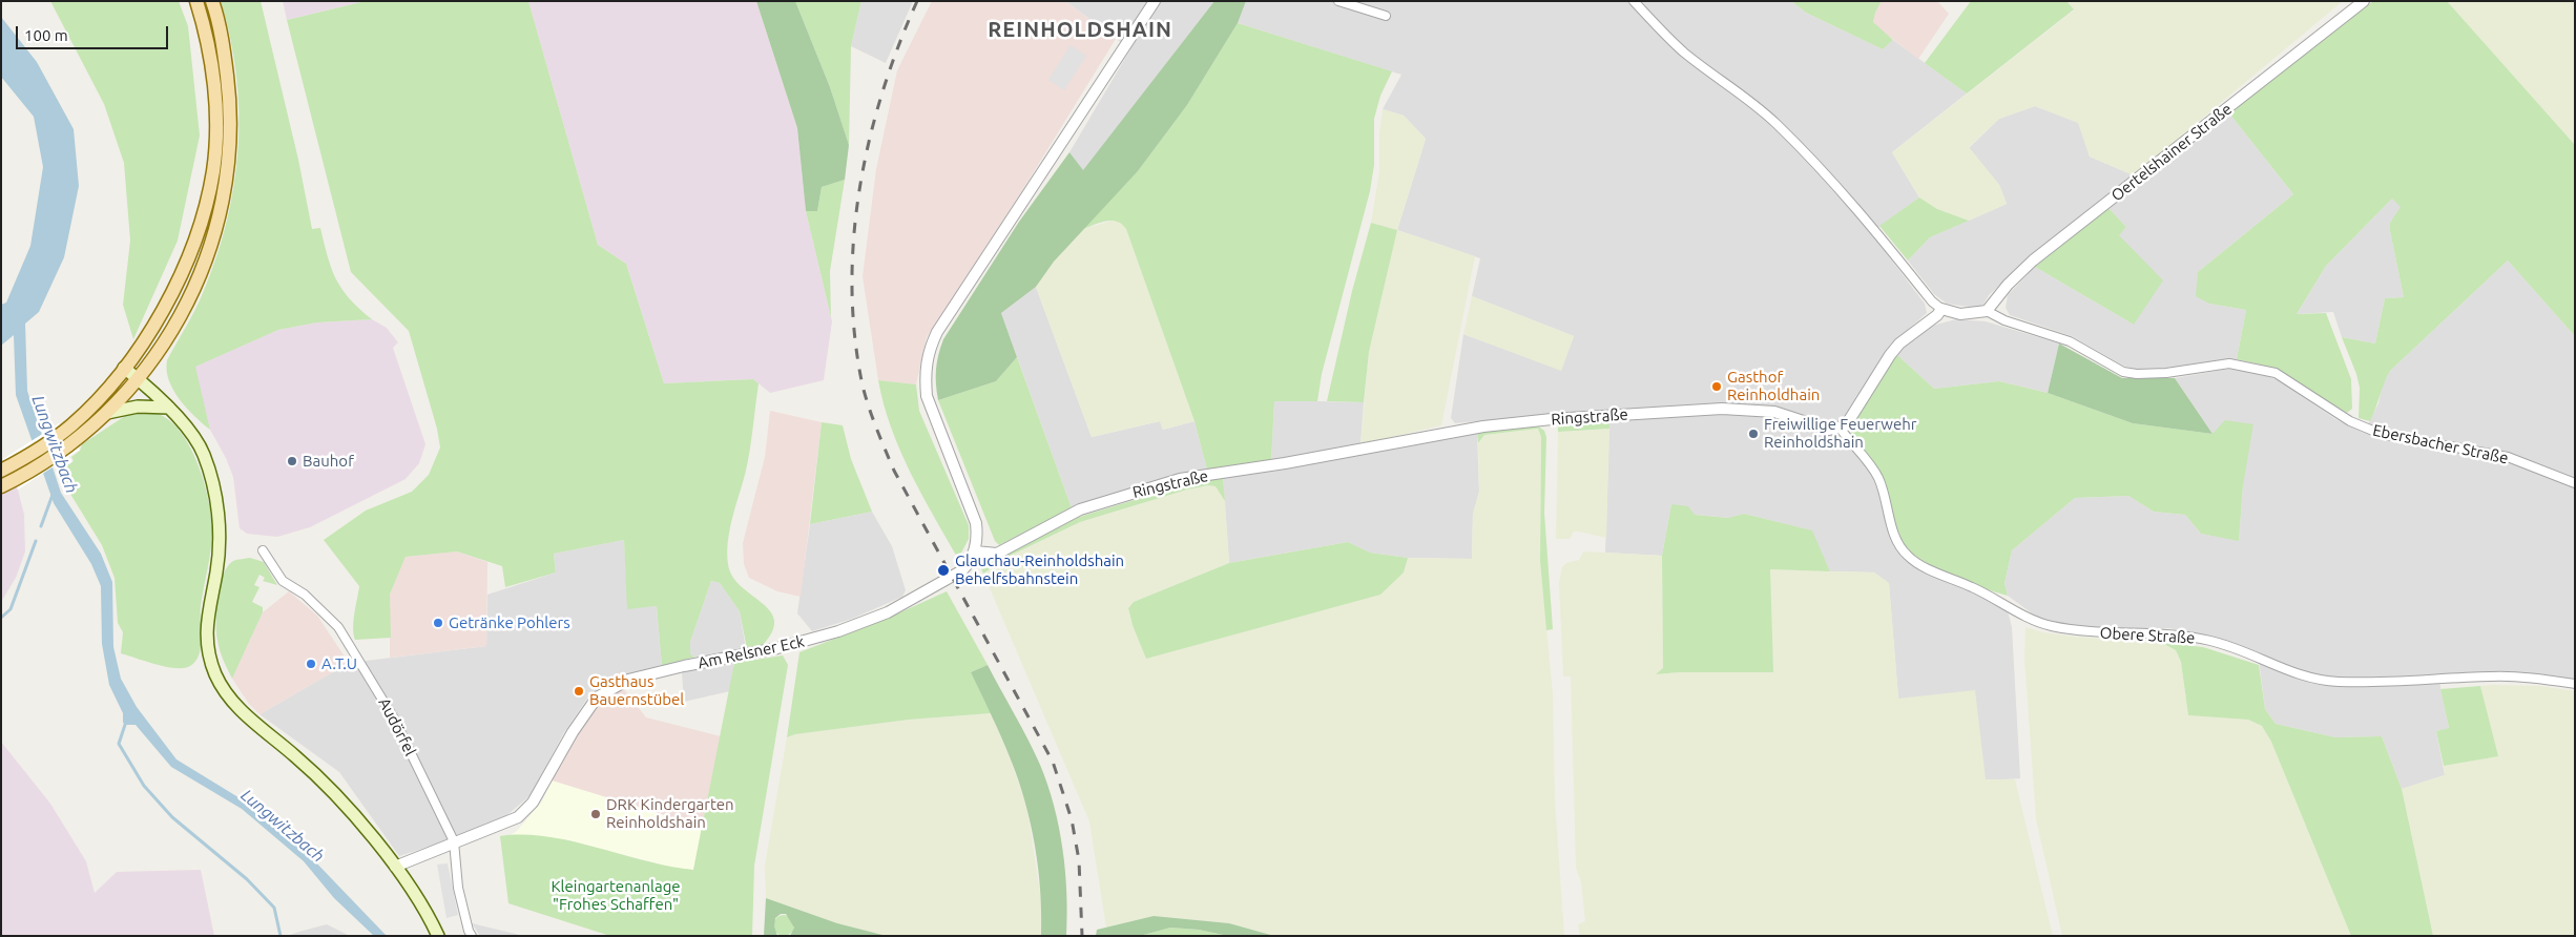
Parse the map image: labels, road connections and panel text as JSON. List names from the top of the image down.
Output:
{
  "streets": {
    "street": [
      "Oertelshainer Straße",
      "Ringstraße",
      "Ebersbacher Straße",
      "Obere Straße",
      "Am Relsner Eck",
      "Audörfel"
    ]
  },
  "crossings": [
    ["Oertelshainer Straße", "Ebersbacher Straße"],
    ["Ringstraße", "Obere Straße"],
    ["Ringstraße", "Am Relsner Eck"],
    ["Am Relsner Eck", "Audörfel"]
  ],
  "districts": ["REINHOLDSHAIN"],
  "water": ["Lungwitzbach"],
  "parks": ["Kleingartenanlage \"Frohes Schaffen\""],
  "places": [
    "Gasthof Reinholdhain",
    "Freiwillige Feuerwehr Reinholdshain",
    "Bauhof",
    "Glauchau-Reinholdshain Behelfsbahnstein",
    "Getränke Pohlers",
    "A.T.U",
    "Gasthaus Bauernstübel",
    "DRK Kindergarten Reinholdshain"
  ],
  "scale_bar": "100 m"
}
